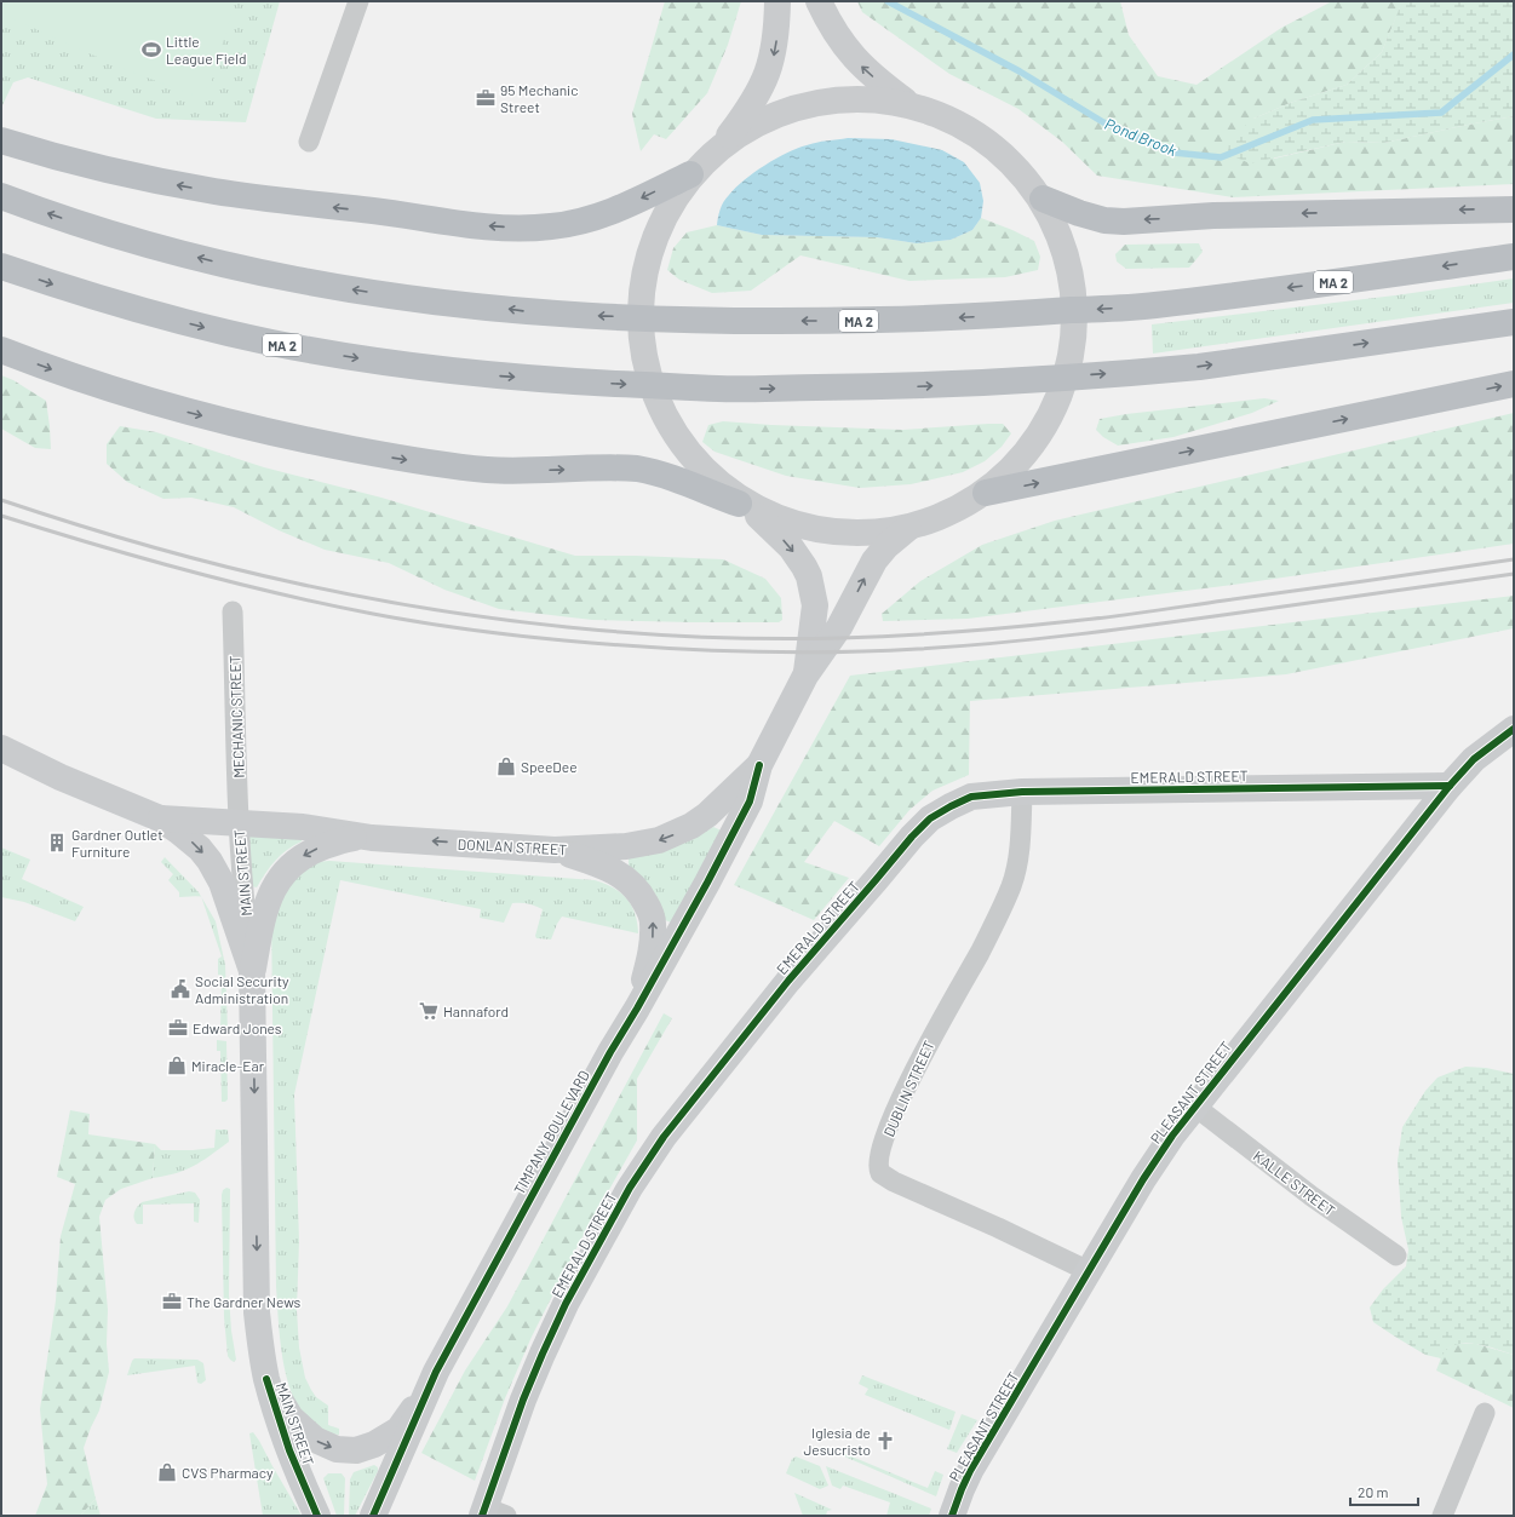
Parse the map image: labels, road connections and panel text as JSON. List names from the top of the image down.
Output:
{
  "streets": {
    "highway": ["MA 2"],
    "main road": [
      "EMERALD STREET",
      "DONLAN STREET",
      "MAIN STREET",
      "PLEASANT STREET",
      "TIMPANY BOULEVARD"
    ],
    "street": ["MECHANIC STREET", "DUBLIN STREET", "KALLE STREET"]
  },
  "crossings": [
    ["MECHANIC STREET", "DONLAN STREET"],
    ["MECHANIC STREET", "MAIN STREET"],
    ["EMERALD STREET", "DUBLIN STREET"],
    ["EMERALD STREET", "PLEASANT STREET"],
    ["DONLAN STREET", "MAIN STREET"],
    ["DONLAN STREET", "TIMPANY BOULEVARD"],
    ["MAIN STREET", "TIMPANY BOULEVARD"],
    ["DUBLIN STREET", "PLEASANT STREET"],
    ["PLEASANT STREET", "KALLE STREET"]
  ],
  "one_way": ["DONLAN STREET"],
  "water": ["Pond Brook"],
  "places": {
    "sports": ["Little League Field"],
    "office": ["95 Mechanic Street", "Edward Jones", "The Gardner News"],
    "shop": ["SpeeDee", "Miracle-Ear", "CVS Pharmacy"],
    "building": ["Gardner Outlet Furniture"],
    "public building": ["Social Security Administration"],
    "supermarket": ["Hannaford"],
    "church": ["Iglesia de Jesucristo"]
  },
  "scale_bar": "20 m"
}
